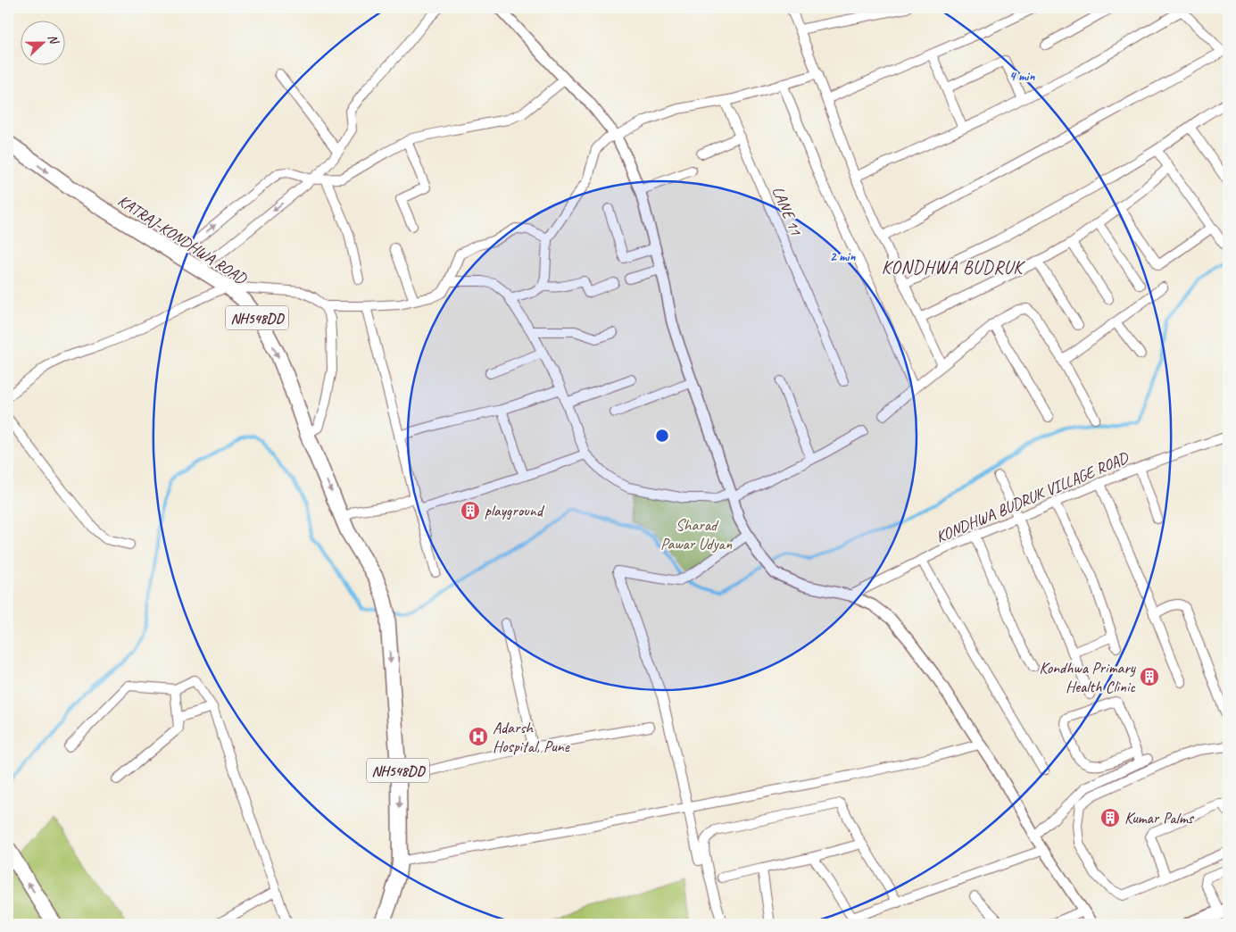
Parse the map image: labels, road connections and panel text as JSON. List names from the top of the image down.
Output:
{
  "streets": {
    "highway": ["KATRAJ-KONDHWA ROAD", "NH548DD"],
    "street": ["LANE 11", "KONDHWA BUDRUK VILLAGE ROAD"]
  },
  "crossings": [
    ["KATRAJ-KONDHWA ROAD", "NH548DD"]
  ],
  "one_way": ["KATRAJ-KONDHWA ROAD"],
  "districts": ["KONDHWA BUDRUK"],
  "parks": ["Sharad Pawar Udyan"],
  "places": {
    "building": ["playground", "Kondhwa Primary Health Clinic", "Kumar Palms"],
    "hospital": ["Adarsh Hospital, Pune"]
  },
  "north": "right",
  "rings": ["4 min", "2 min"]
}
